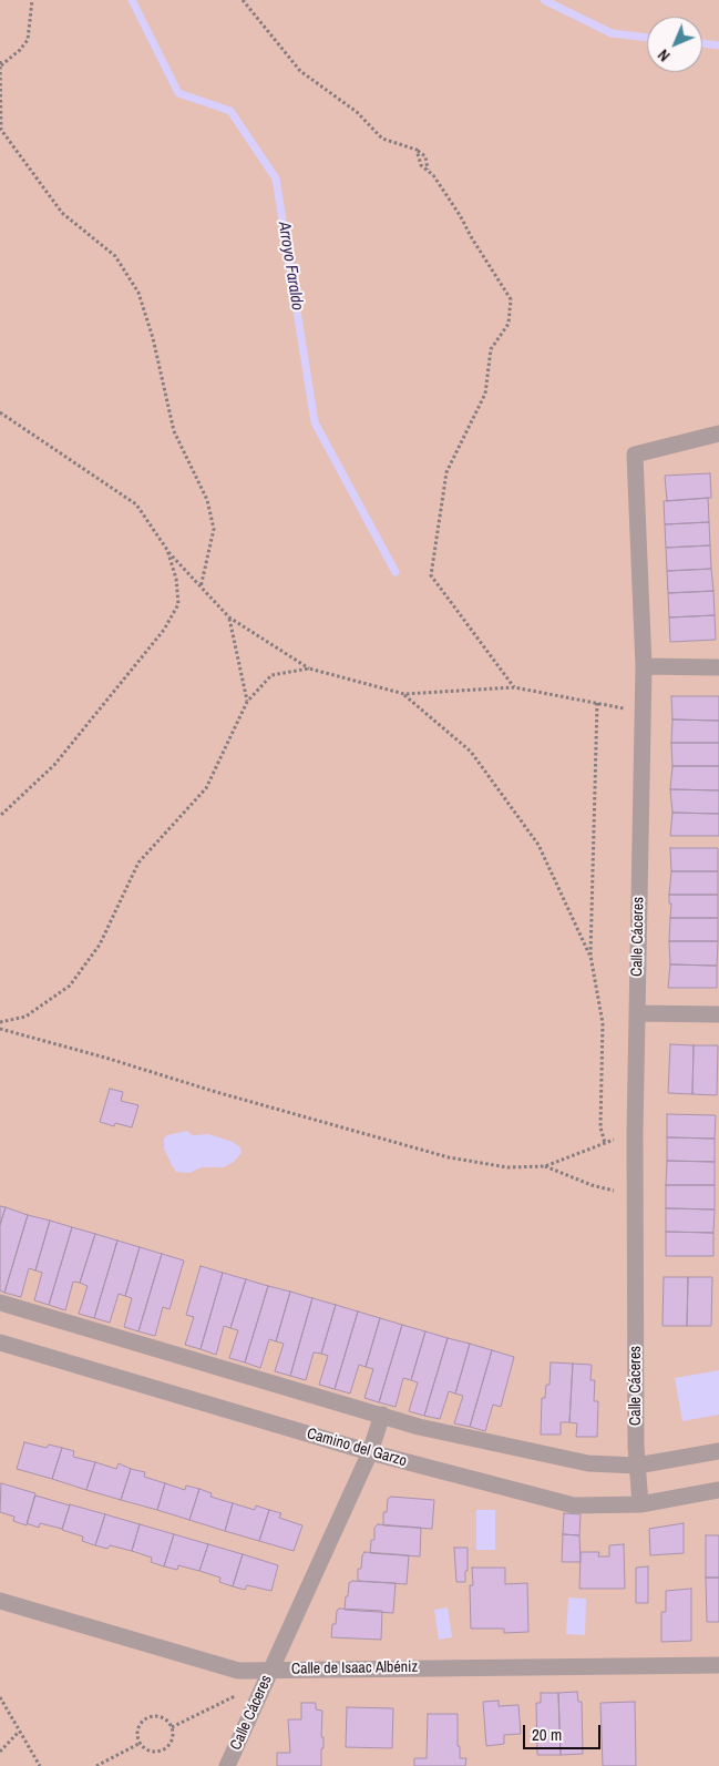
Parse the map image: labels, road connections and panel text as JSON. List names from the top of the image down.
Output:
{
  "streets": {
    "street": ["Calle Cáceres", "Camino del Garzo", "Calle de Isaac Albéniz"]
  },
  "crossings": [
    ["Calle Cáceres", "Camino del Garzo"],
    ["Calle Cáceres", "Calle de Isaac Albéniz"]
  ],
  "water": ["Arroyo Faraldo"],
  "scale_bar": "20 m",
  "north": "bottom left"
}
